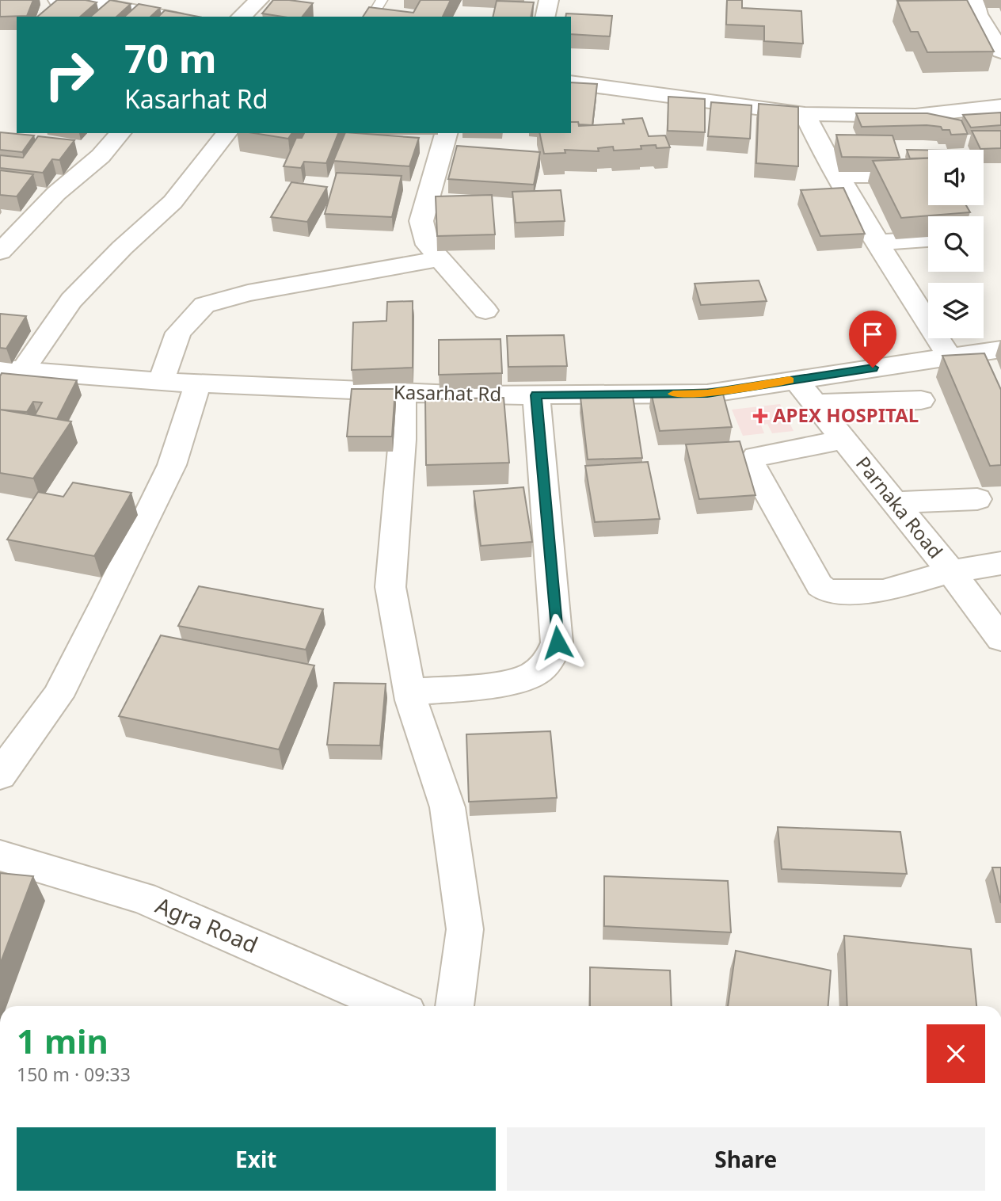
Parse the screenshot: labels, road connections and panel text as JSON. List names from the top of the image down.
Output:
{
  "streets": {
    "street": ["Kasarhat Rd", "Parnaka Road", "Agra Road"]
  },
  "crossings": [
    ["Kasarhat Rd", "Parnaka Road"]
  ],
  "places": {
    "health": ["APEX HOSPITAL"]
  },
  "page": {
    "turn": ["70 m", "Kasarhat Rd"],
    "heading": ["1 min", "150 m · 09:33"],
    "buttons": ["Exit", "Share"]
  }
}
